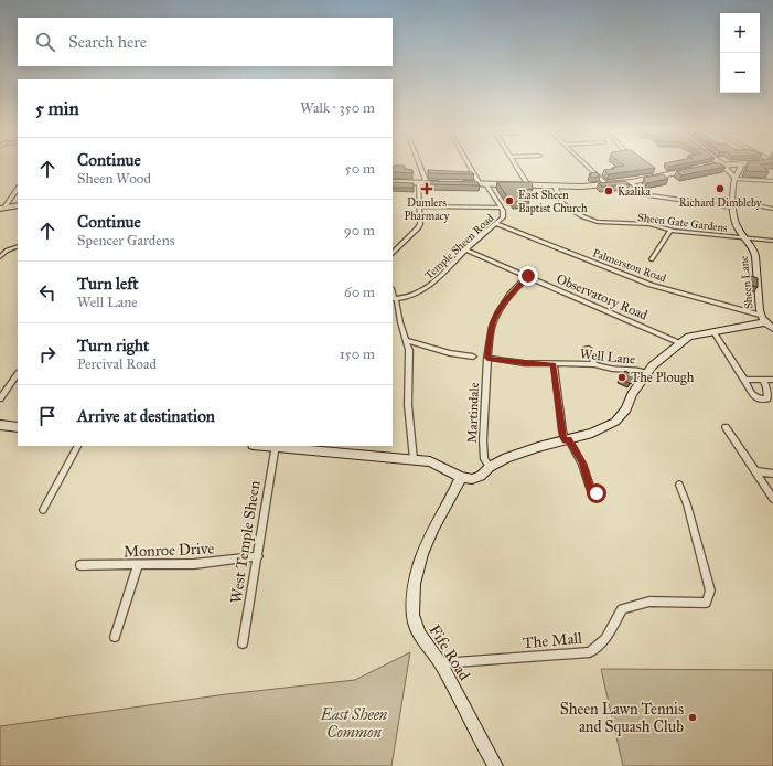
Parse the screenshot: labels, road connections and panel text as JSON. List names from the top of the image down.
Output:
{
  "streets": {
    "street": [
      "Sheen Gate Gardens",
      "Temple Sheen Road",
      "Palmerston Road",
      "Sheen Lane",
      "Observatory Road",
      "Well Lane",
      "Martindale",
      "West Temple Sheen",
      "Monroe Drive",
      "The Mall",
      "Fife Road"
    ]
  },
  "crossings": [
    ["Sheen Gate Gardens", "Sheen Lane"],
    ["Temple Sheen Road", "Palmerston Road"],
    ["Temple Sheen Road", "Observatory Road"],
    ["Palmerston Road", "Sheen Lane"],
    ["Observatory Road", "Martindale"],
    ["Well Lane", "Martindale"],
    ["West Temple Sheen", "Monroe Drive"],
    ["The Mall", "Fife Road"]
  ],
  "parks": ["East Sheen Common"],
  "places": {
    "health": ["Dumlers Pharmacy"],
    "other": [
      "Richard Dimbleby",
      "Kaalika",
      "East Sheen Baptist Church",
      "The Plough",
      "Sheen Lawn Tennis and Squash Club"
    ]
  },
  "page": {
    "map_buttons": ["+", "−"],
    "search": "Search here",
    "heading": ["5 min", "Walk · 350 m"],
    "list": [
      ["Continue", "Sheen Wood", "50 m"],
      ["Continue", "Spencer Gardens", "90 m"],
      ["Turn left", "Well Lane", "60 m"],
      ["Turn right", "Percival Road", "150 m"],
      "Arrive at destination"
    ]
  }
}
